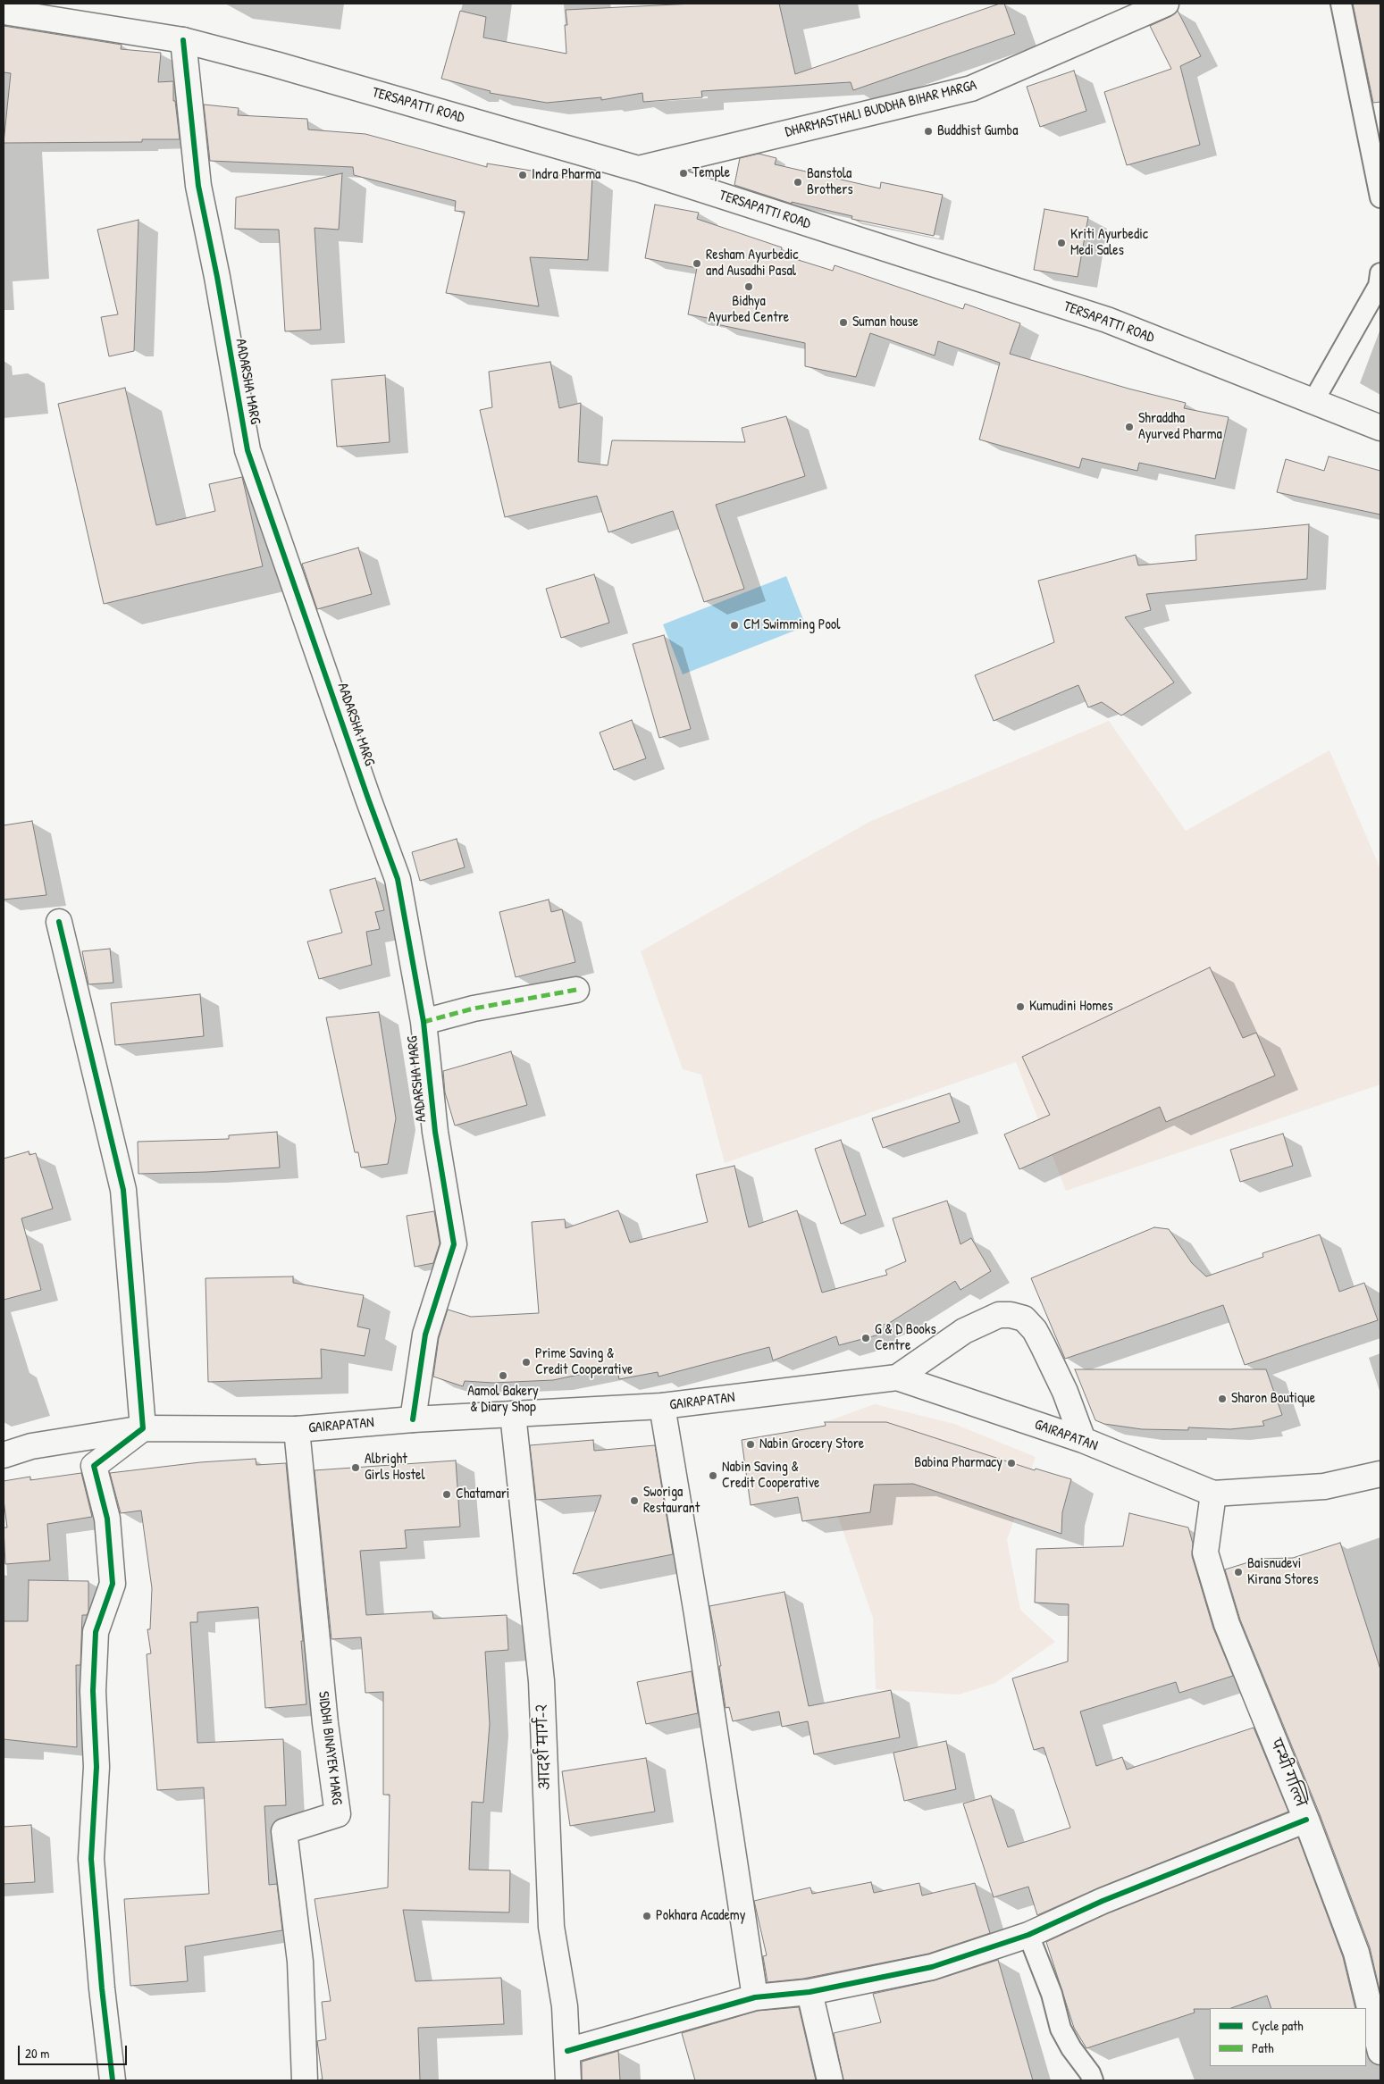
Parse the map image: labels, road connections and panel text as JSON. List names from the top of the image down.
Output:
{
  "streets": {
    "street": [
      "TERSAPATTI ROAD",
      "DHARMASTHALI BUDDHA BIHAR MARGA",
      "AADARSHA MARG",
      "GAIRAPATAN",
      "आदर्श मार्ग-२",
      "SIDDHI BINAYEK MARG",
      "पन्थी गल्लि"
    ]
  },
  "crossings": [
    ["TERSAPATTI ROAD", "DHARMASTHALI BUDDHA BIHAR MARGA"],
    ["TERSAPATTI ROAD", "AADARSHA MARG"],
    ["AADARSHA MARG", "GAIRAPATAN"],
    ["GAIRAPATAN", "आदर्श मार्ग-२"],
    ["GAIRAPATAN", "SIDDHI BINAYEK MARG"],
    ["GAIRAPATAN", "पन्थी गल्लि"]
  ],
  "places": [
    "Buddhist Gumba",
    "Temple",
    "Indra Pharma",
    "Banstola Brothers",
    "Kriti Ayurbedic Medi Sales",
    "Resham Ayurbedic and Ausadhi Pasal",
    "Bidhya Ayurbed Centre",
    "Suman house",
    "Shraddha Ayurved Pharma",
    "CM Swimming Pool",
    "Kumudini Homes",
    "G & D Books Centre",
    "Prime Saving & Credit Cooperative",
    "Aamol Bakery & Diary Shop",
    "Sharon Boutique",
    "Nabin Grocery Store",
    "Babina Pharmacy",
    "Albright Girls Hostel",
    "Nabin Saving & Credit Cooperative",
    "Chatamari",
    "Sworiga Restaurant",
    "Baisnudevi Kirana Stores",
    "Pokhara Academy"
  ],
  "legend": ["Cycle path", "Path"],
  "scale_bar": "20 m"
}
